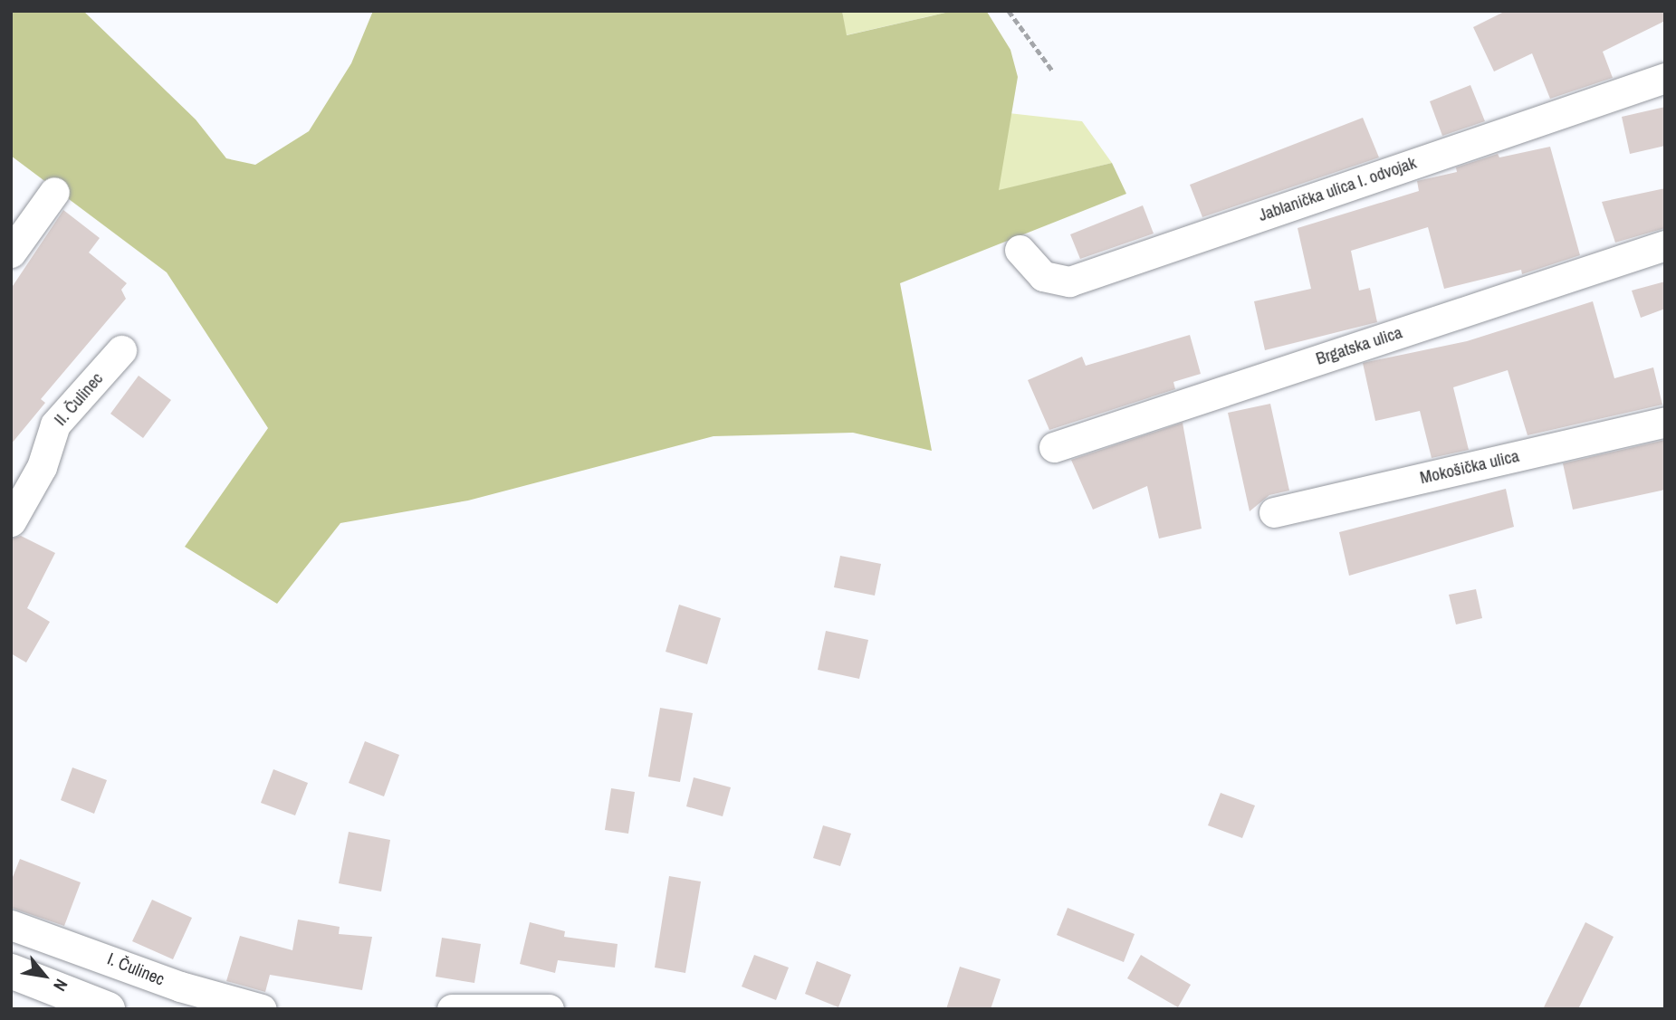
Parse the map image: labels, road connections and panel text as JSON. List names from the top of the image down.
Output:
{
  "streets": {
    "street": [
      "Jablanička ulica I. odvojak",
      "Brgatska ulica",
      "II. Čulinec",
      "Mokošička ulica",
      "I. Čulinec"
    ]
  },
  "north": "bottom right"
}
